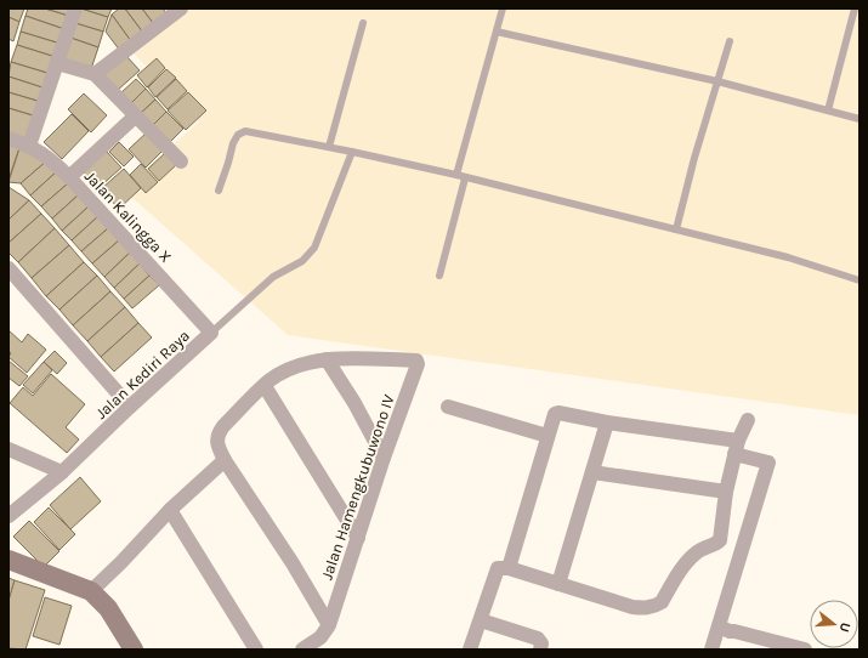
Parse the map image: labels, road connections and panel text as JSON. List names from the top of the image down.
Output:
{
  "streets": {
    "street": ["Jalan Kalingga X", "Jalan Kediri Raya", "Jalan Hamengkubuwono IV"]
  },
  "crossings": [
    ["Jalan Kalingga X", "Jalan Kediri Raya"]
  ],
  "north": "right"
}
